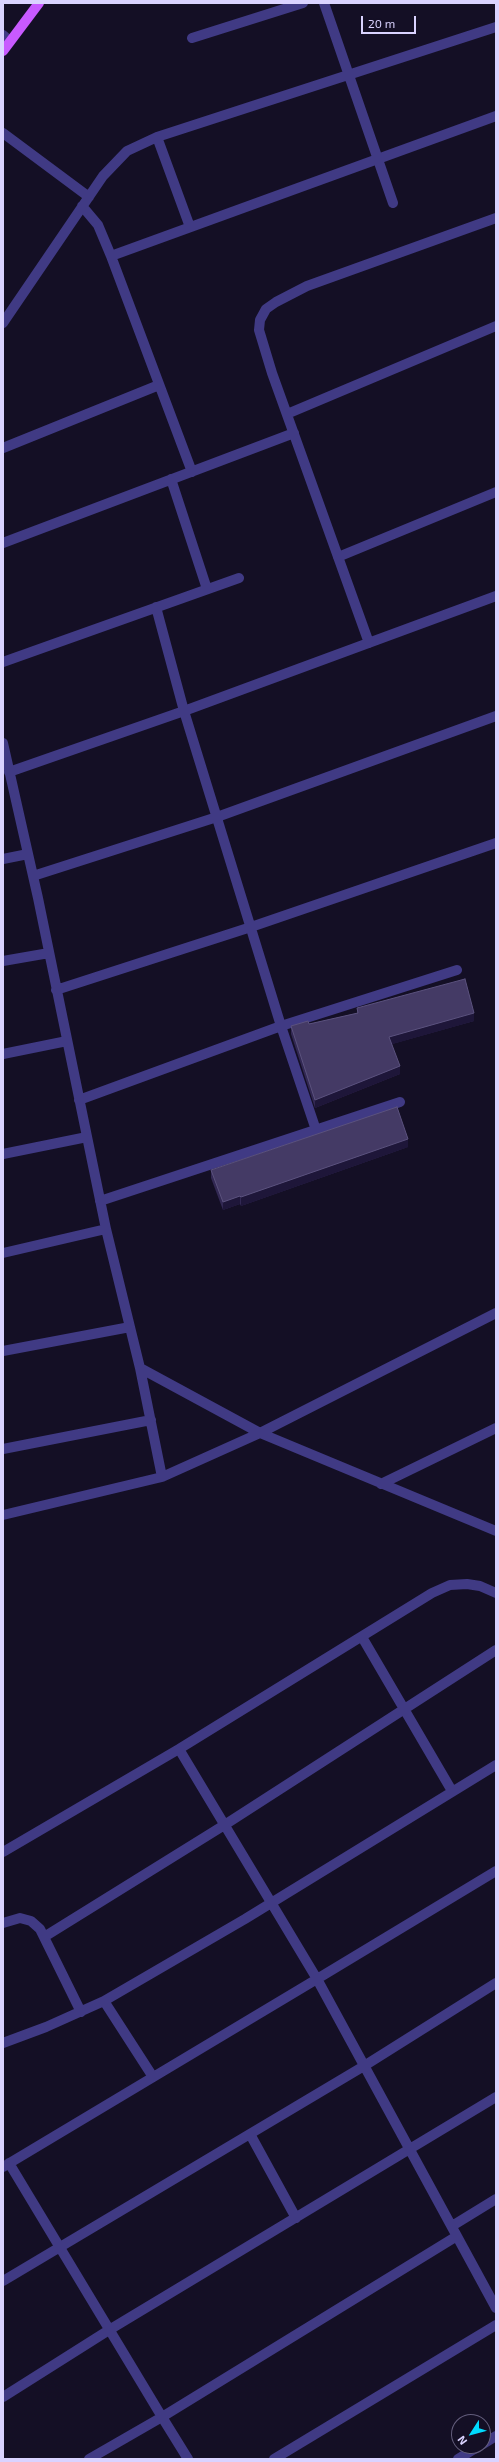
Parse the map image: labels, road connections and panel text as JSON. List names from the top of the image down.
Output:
{
  "scale_bar": "20 m",
  "north": "bottom left"
}
